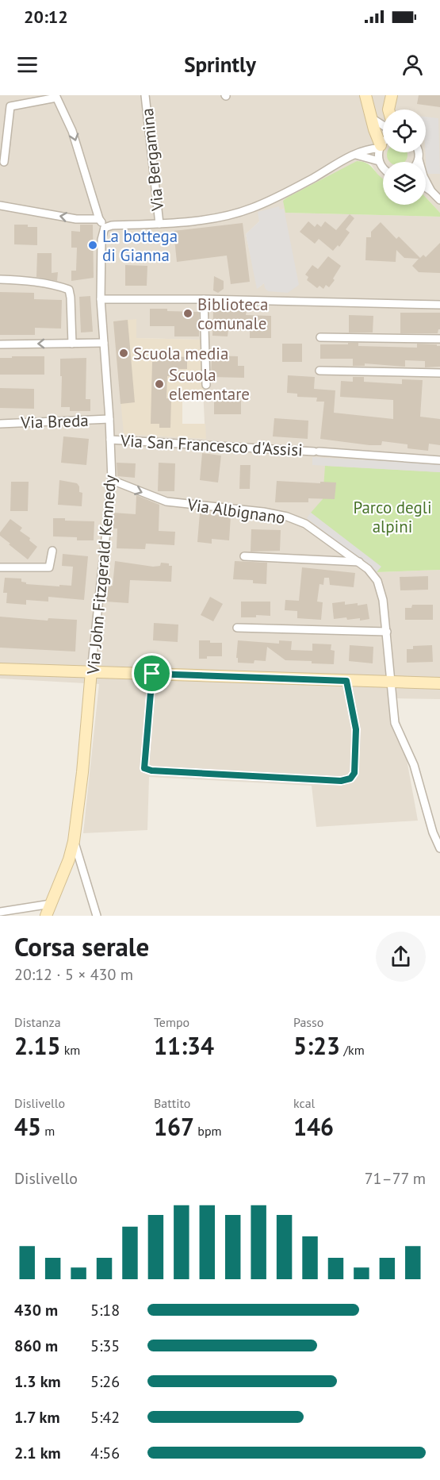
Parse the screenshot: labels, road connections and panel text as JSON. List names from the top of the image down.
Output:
{
  "streets": {
    "street": [
      "Via Bergamina",
      "Via Breda",
      "Via San Francesco d'Assisi",
      "Via Albignano",
      "Via John Fitzgerald Kennedy"
    ]
  },
  "crossings": [
    ["Via Breda", "Via John Fitzgerald Kennedy"],
    ["Via San Francesco d'Assisi", "Via John Fitzgerald Kennedy"],
    ["Via Albignano", "Via John Fitzgerald Kennedy"]
  ],
  "parks": ["Parco degli alpini"],
  "places": [
    "La bottega di Gianna",
    "Biblioteca comunale",
    "Scuola media",
    "Scuola elementare"
  ],
  "page": {
    "status": "20:12",
    "header": "Sprintly",
    "heading": ["Corsa serale", "20:12 · 5 × 430 m"],
    "stats": [
      ["Distanza", "2.15 km"],
      ["Tempo", "11:34"],
      ["Passo", "5:23 /km"],
      ["Dislivello", "45 m"],
      ["Battito", "167 bpm"],
      ["kcal", "146"]
    ],
    "chart": ["Dislivello", "71–77 m"],
    "list": [
      {
        "name": "430 m",
        "note": "5:18"
      },
      {
        "name": "860 m",
        "note": "5:35"
      },
      {
        "name": "1.3 km",
        "note": "5:26"
      },
      {
        "name": "1.7 km",
        "note": "5:42"
      },
      {
        "name": "2.1 km",
        "note": "4:56"
      }
    ]
  }
}
